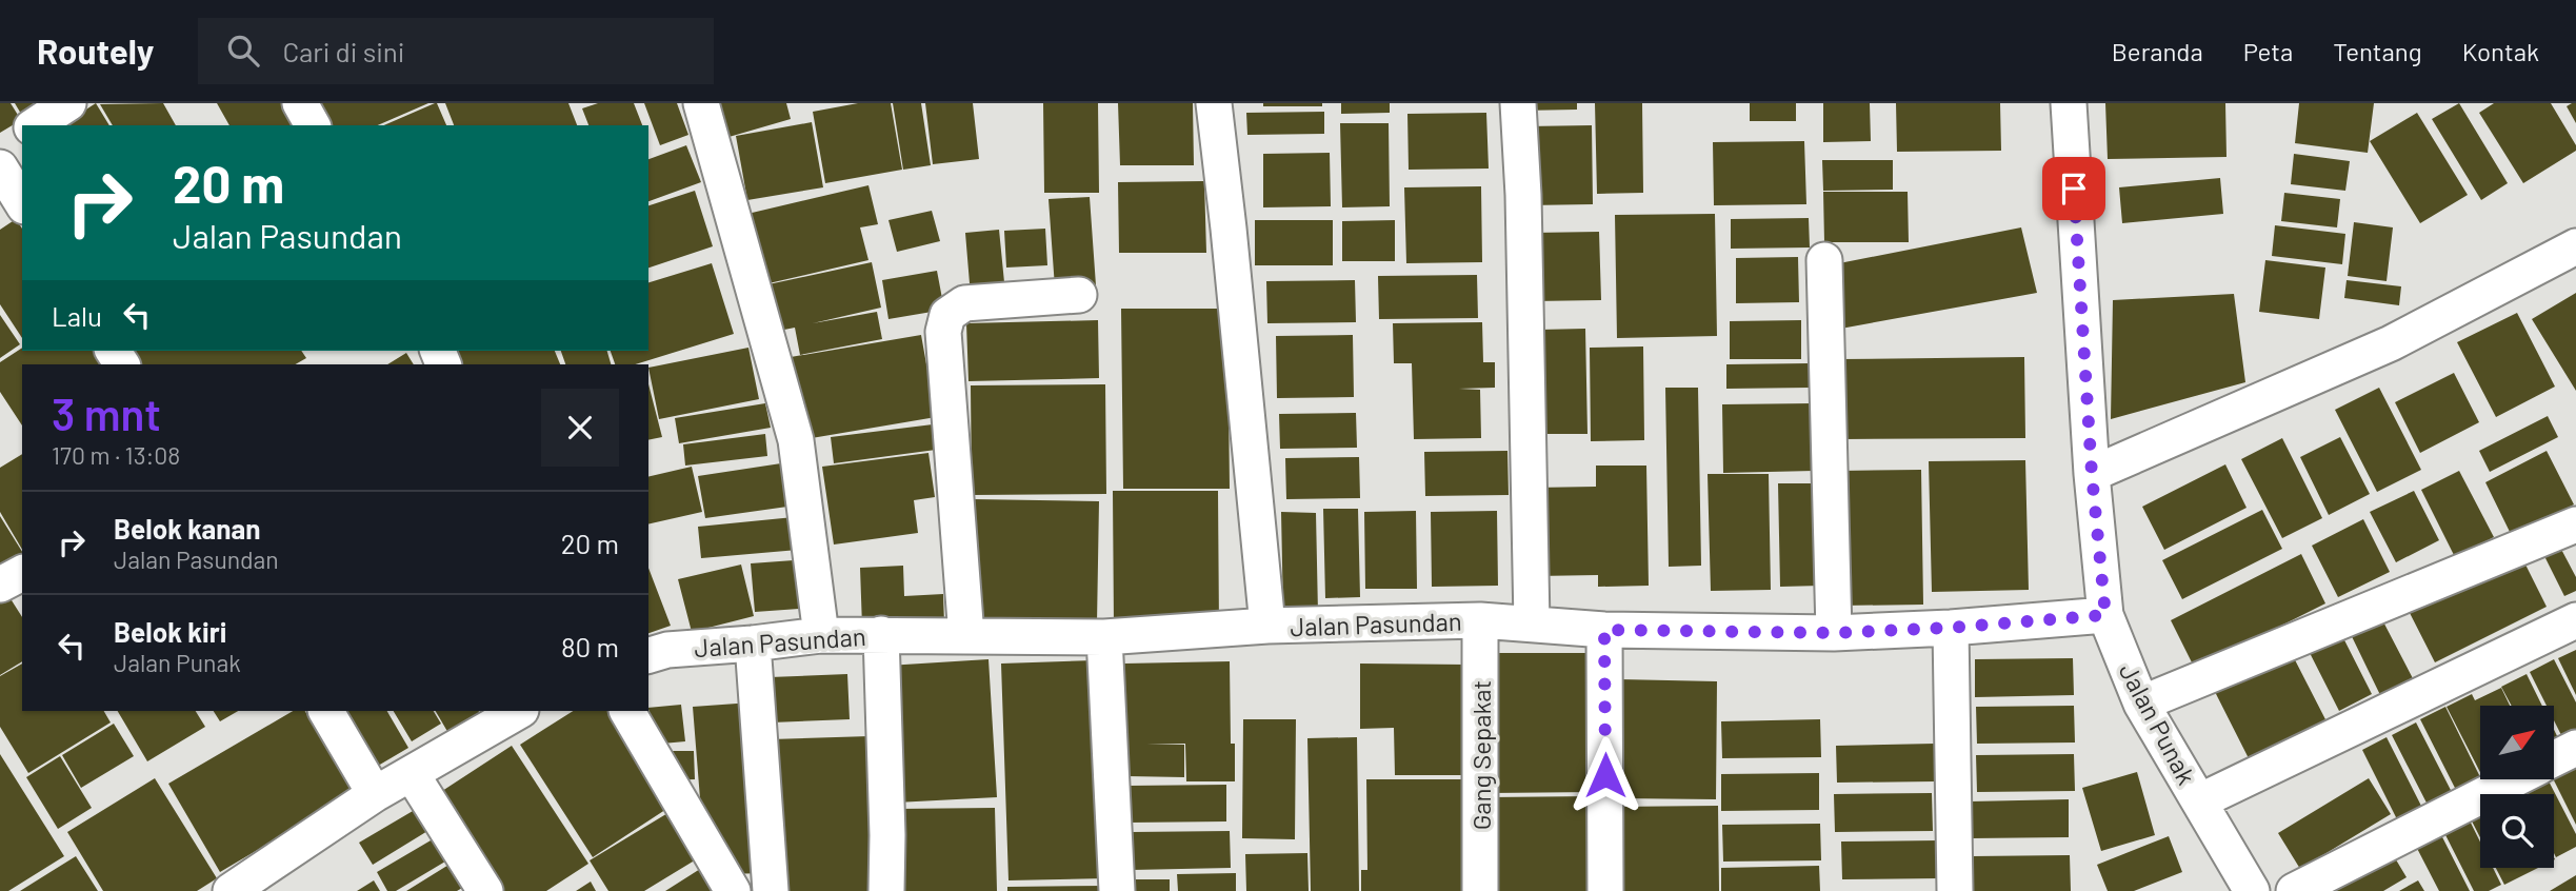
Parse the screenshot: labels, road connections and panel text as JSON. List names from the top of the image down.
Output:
{
  "streets": {
    "street": ["Jalan Pasundan", "Jalan Punak", "Gang Sepakat"]
  },
  "crossings": [
    ["Jalan Pasundan", "Jalan Punak"],
    ["Jalan Pasundan", "Gang Sepakat"]
  ],
  "north": "top right",
  "page": {
    "header": "Routely",
    "search": "Cari di sini",
    "nav": [
      "Beranda",
      "Peta",
      "Tentang",
      "Kontak"
    ],
    "turn": ["20 m", "Jalan Pasundan"],
    "then": "Lalu",
    "heading": ["3 mnt", "170 m · 13:08"],
    "list": [
      {
        "name": "Belok kanan",
        "note": "Jalan Pasundan",
        "value": "20 m"
      },
      {
        "name": "Belok kiri",
        "note": "Jalan Punak",
        "value": "80 m"
      }
    ]
  }
}
